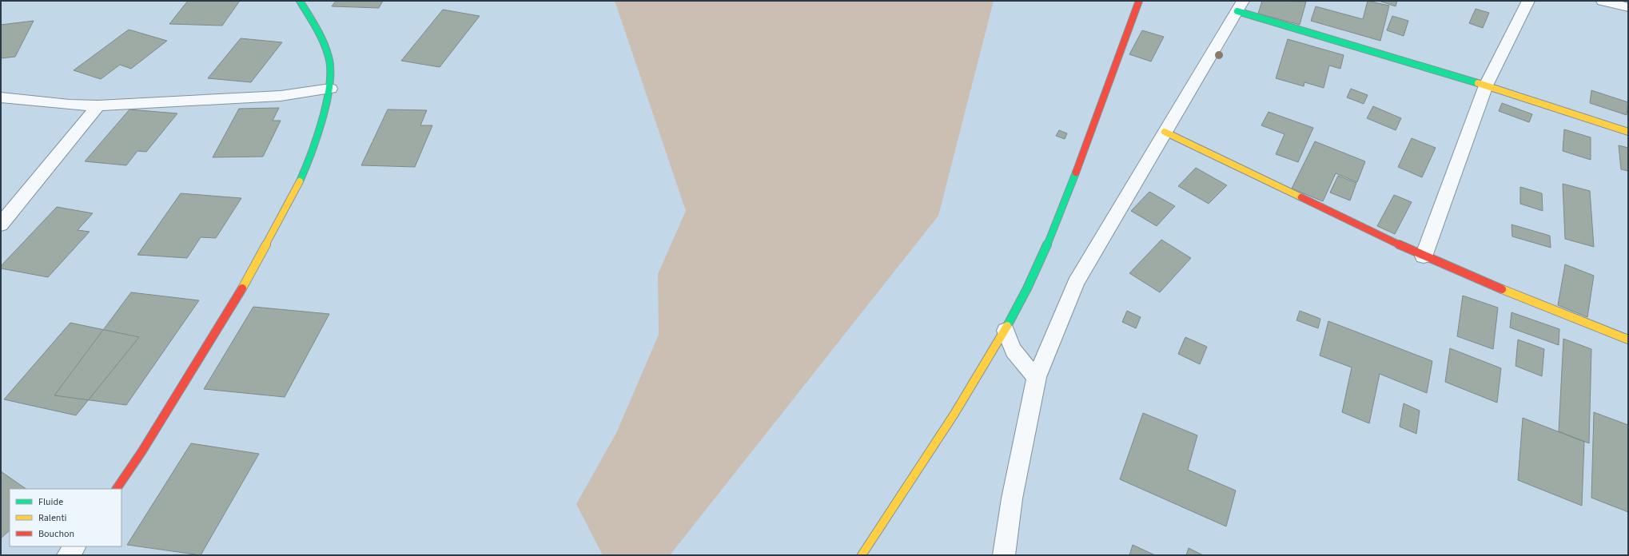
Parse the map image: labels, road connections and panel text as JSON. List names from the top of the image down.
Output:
{
  "legend": ["Fluide", "Ralenti", "Bouchon"]
}
